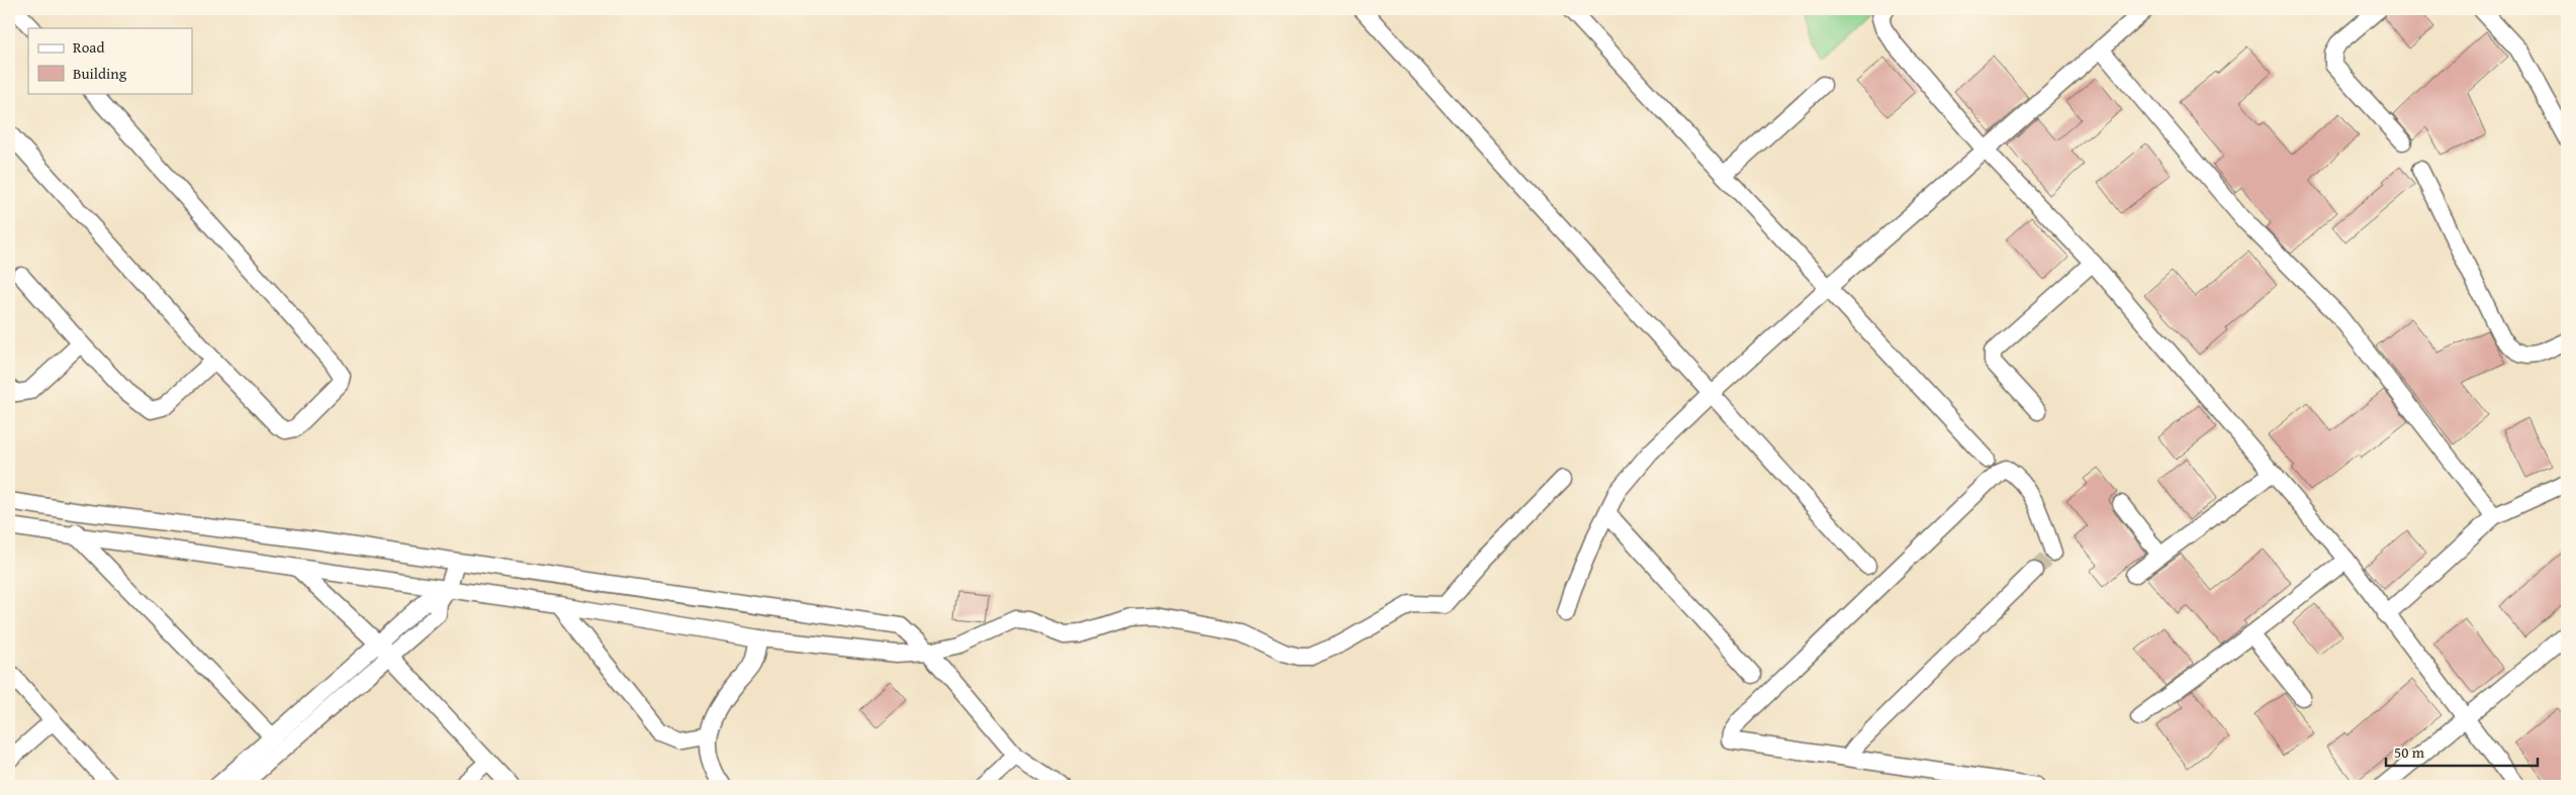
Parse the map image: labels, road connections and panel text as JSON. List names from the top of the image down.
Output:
{
  "legend": ["Road", "Building"],
  "scale_bar": "50 m"
}
